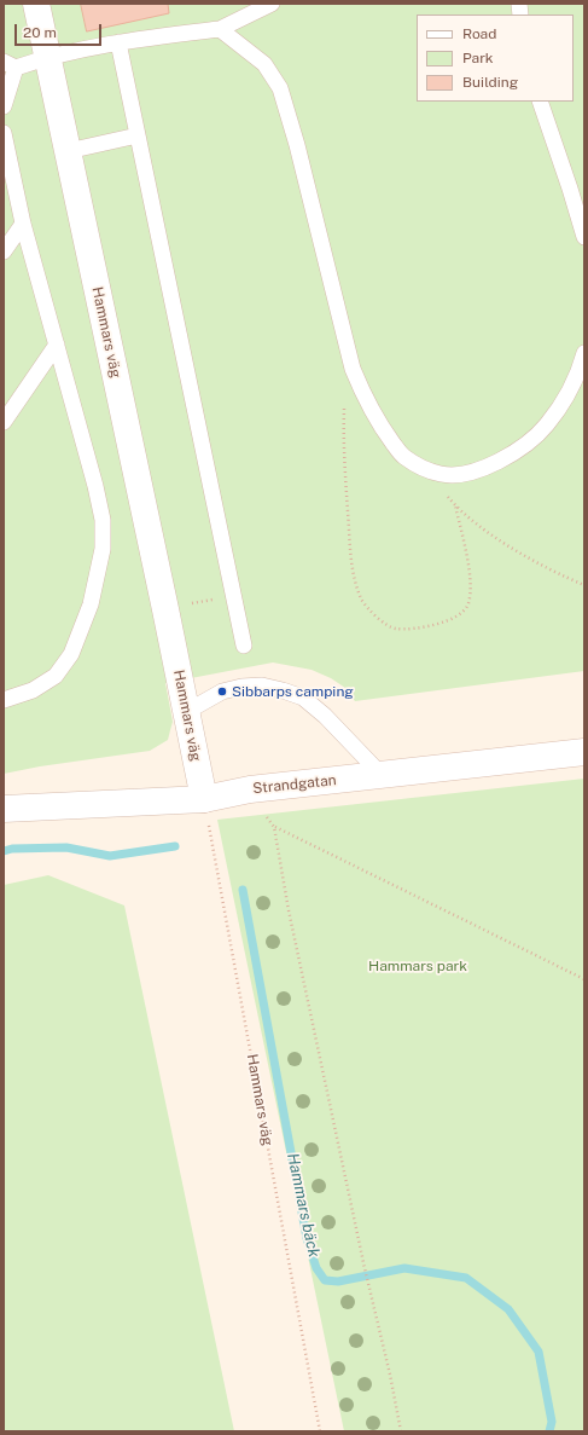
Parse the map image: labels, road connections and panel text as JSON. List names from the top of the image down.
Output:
{
  "streets": {
    "street": ["Hammars väg", "Strandgatan"]
  },
  "crossings": [
    ["Hammars väg", "Strandgatan"]
  ],
  "water": ["Hammars bäck"],
  "parks": ["Hammars park"],
  "places": ["Sibbarps camping"],
  "legend": ["Road", "Park", "Building"],
  "scale_bar": "20 m"
}
